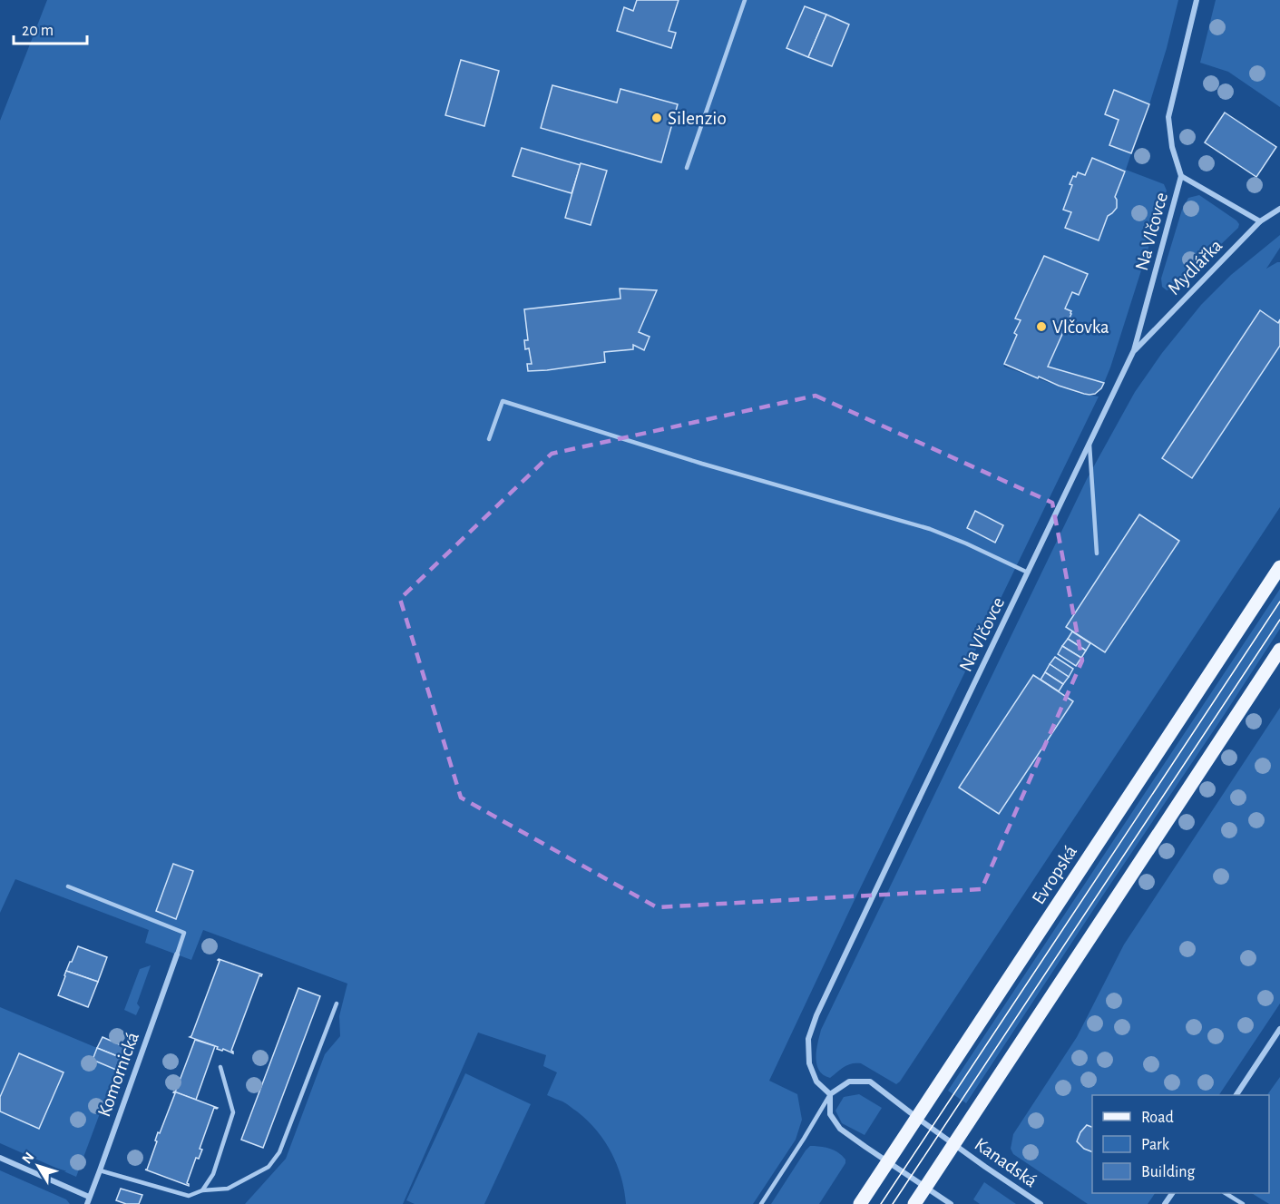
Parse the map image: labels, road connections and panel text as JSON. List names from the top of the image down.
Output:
{
  "streets": {
    "main road": ["Evropská"],
    "street": [
      "Na Vlčovce",
      "Mydlářka",
      "Komornická",
      "Kanadská"
    ]
  },
  "crossings": [
    ["Na Vlčovce", "Mydlářka"],
    ["Evropská", "Kanadská"]
  ],
  "places": ["Silenzio", "Vlčovka"],
  "legend": ["Road", "Park", "Building"],
  "scale_bar": "20 m",
  "north": "top left"
}
